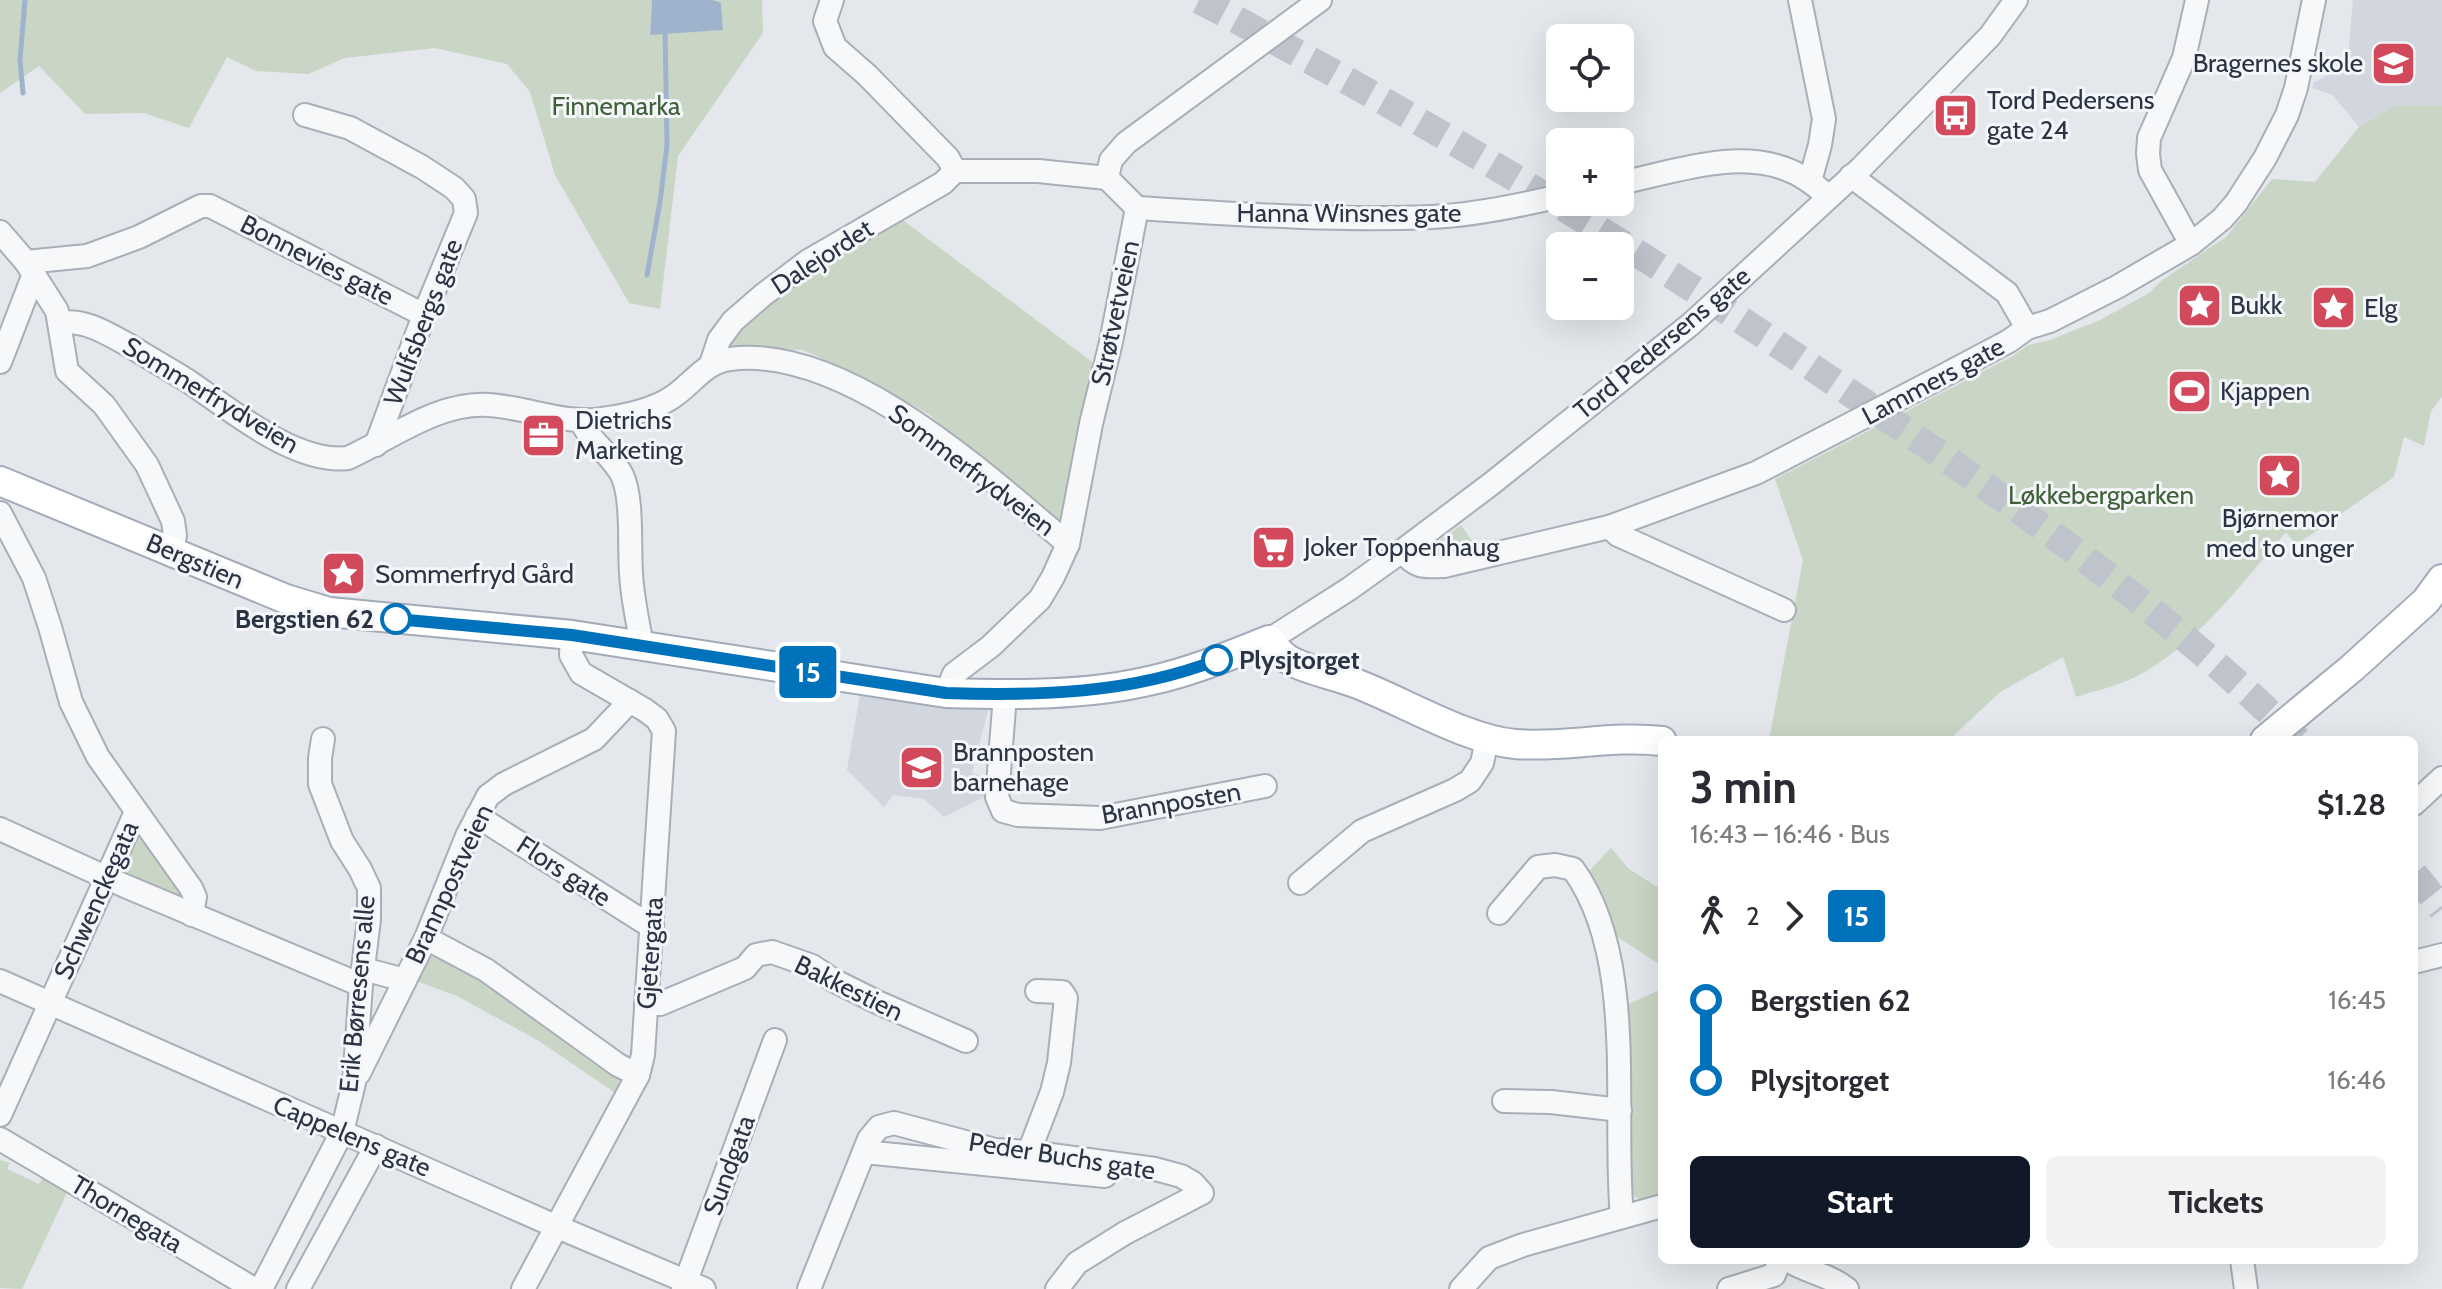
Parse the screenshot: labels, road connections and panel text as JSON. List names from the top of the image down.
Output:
{
  "streets": {
    "main road": ["Bergstien"],
    "street": [
      "Hanna Winsnes gate",
      "Dalejordet",
      "Bonnevies gate",
      "Strøtvetveien",
      "Wulfsbergs gate",
      "Tord Pedersens gate",
      "Lammers gate",
      "Sommerfrydveien",
      "Brannposten",
      "Flors gate",
      "Brannpostveien",
      "Schwenckegata",
      "Gjetergata",
      "Bakkestien",
      "Erik Børresens alle",
      "Cappelens gate",
      "Peder Buchs gate",
      "Sundgata",
      "Thornegata"
    ]
  },
  "crossings": [
    ["Hanna Winsnes gate", "Strøtvetveien"],
    ["Dalejordet", "Sommerfrydveien"],
    ["Bonnevies gate", "Wulfsbergs gate"],
    ["Strøtvetveien", "Sommerfrydveien"],
    ["Strøtvetveien", "Bergstien"],
    ["Wulfsbergs gate", "Sommerfrydveien"],
    ["Tord Pedersens gate", "Lammers gate"],
    ["Tord Pedersens gate", "Bergstien"],
    ["Bergstien", "Brannposten"],
    ["Bergstien", "Gjetergata"],
    ["Flors gate", "Brannpostveien"],
    ["Flors gate", "Gjetergata"],
    ["Brannpostveien", "Gjetergata"],
    ["Brannpostveien", "Erik Børresens alle"],
    ["Schwenckegata", "Cappelens gate"],
    ["Gjetergata", "Bakkestien"],
    ["Gjetergata", "Cappelens gate"],
    ["Erik Børresens alle", "Cappelens gate"],
    ["Cappelens gate", "Sundgata"]
  ],
  "parks": ["Finnemarka", "Løkkebergparken"],
  "places": {
    "school or university": ["Bragernes skole", "Brannposten barnehage"],
    "bus stop": ["Tord Pedersens gate 24"],
    "place": [
      "Bukk",
      "Elg",
      "Bjørnemor med to unger",
      "Sommerfryd Gård"
    ],
    "sports": ["Kjappen"],
    "office": ["Dietrichs Marketing"],
    "supermarket": ["Joker Toppenhaug"],
    "other": ["Bergstien 62", "Plysjtorget"]
  },
  "lines": ["bus line 15"],
  "page": {
    "on_map": "15",
    "map_buttons": ["+", "−"],
    "heading": ["3 min", "16:43 – 16:46 · Bus", "$1.28"],
    "legs": ["2", "15"],
    "list": [
      {
        "name": "Bergstien 62",
        "value": "16:45"
      },
      {
        "name": "Plysjtorget",
        "value": "16:46"
      }
    ],
    "buttons": ["Start", "Tickets"]
  }
}
